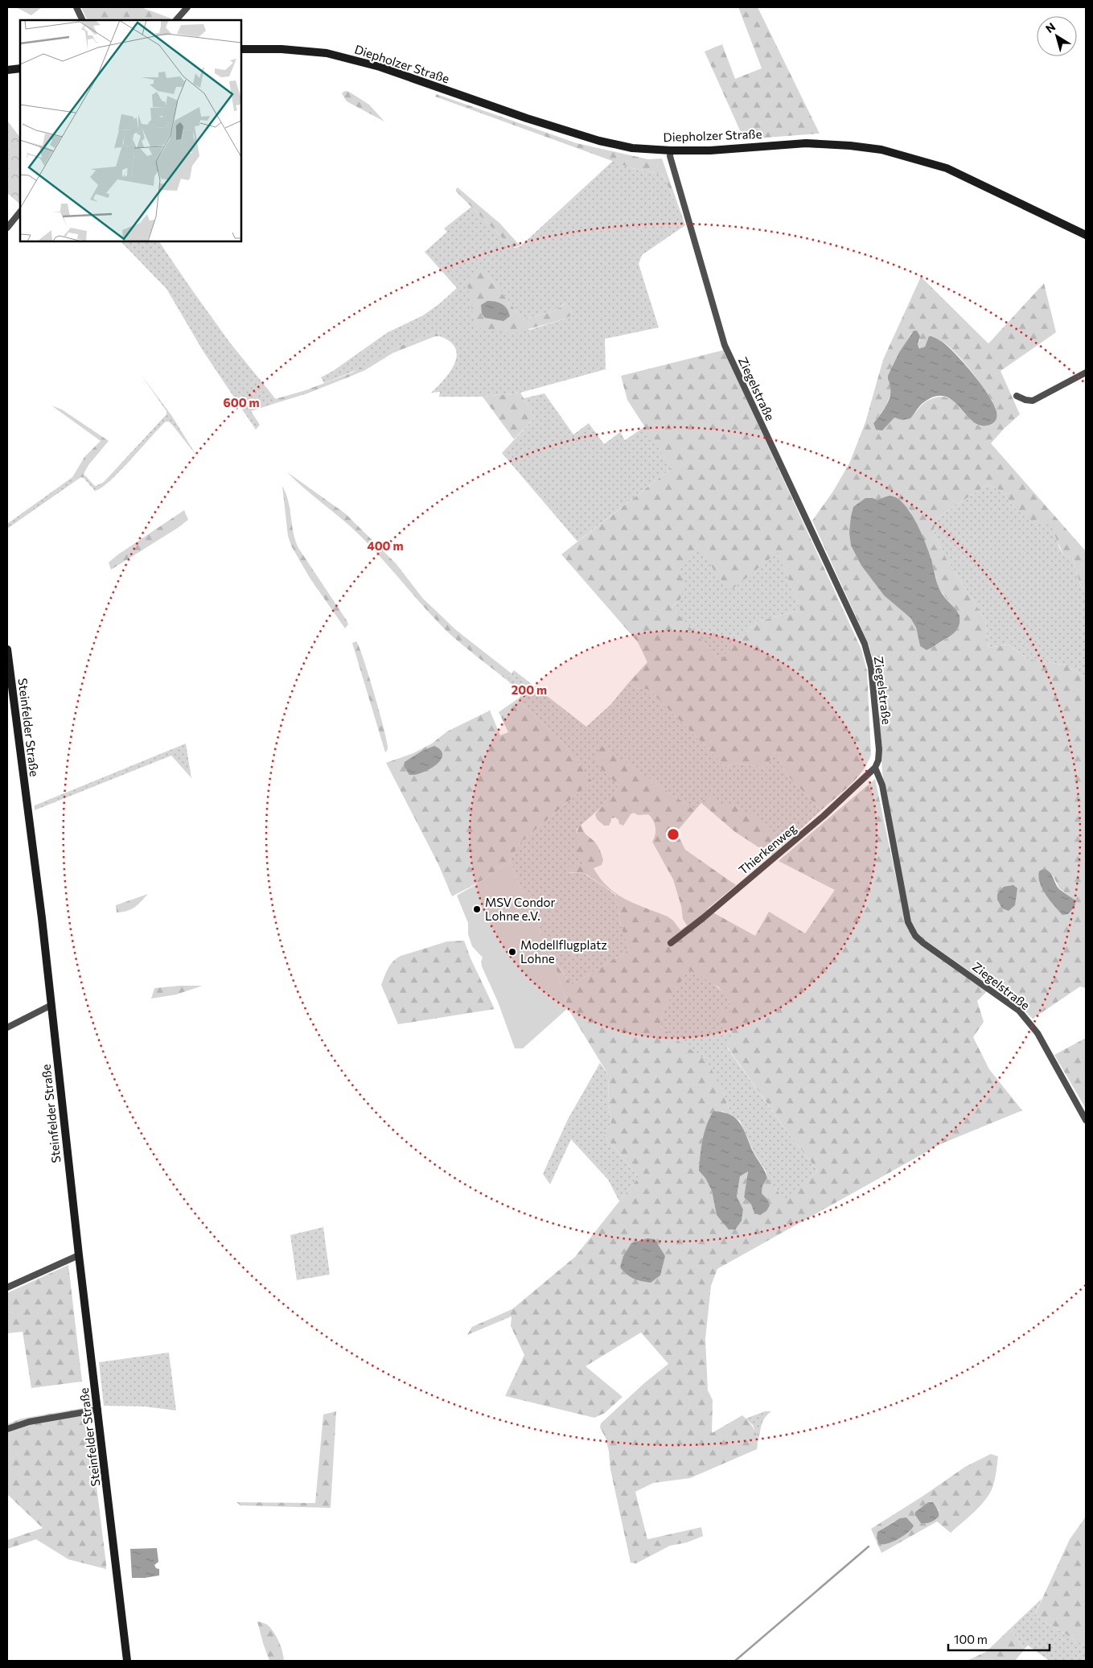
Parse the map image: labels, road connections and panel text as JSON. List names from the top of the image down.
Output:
{
  "streets": {
    "main road": ["Diepholzer Straße", "Steinfelder Straße"],
    "street": ["Ziegelstraße", "Thierkenweg"]
  },
  "crossings": [
    ["Diepholzer Straße", "Ziegelstraße"],
    ["Ziegelstraße", "Thierkenweg"]
  ],
  "places": ["MSV Condor Lohne e.V.", "Modellflugplatz Lohne"],
  "scale_bar": "100 m",
  "north": "top left",
  "rings": ["600 m", "400 m", "200 m"]
}
